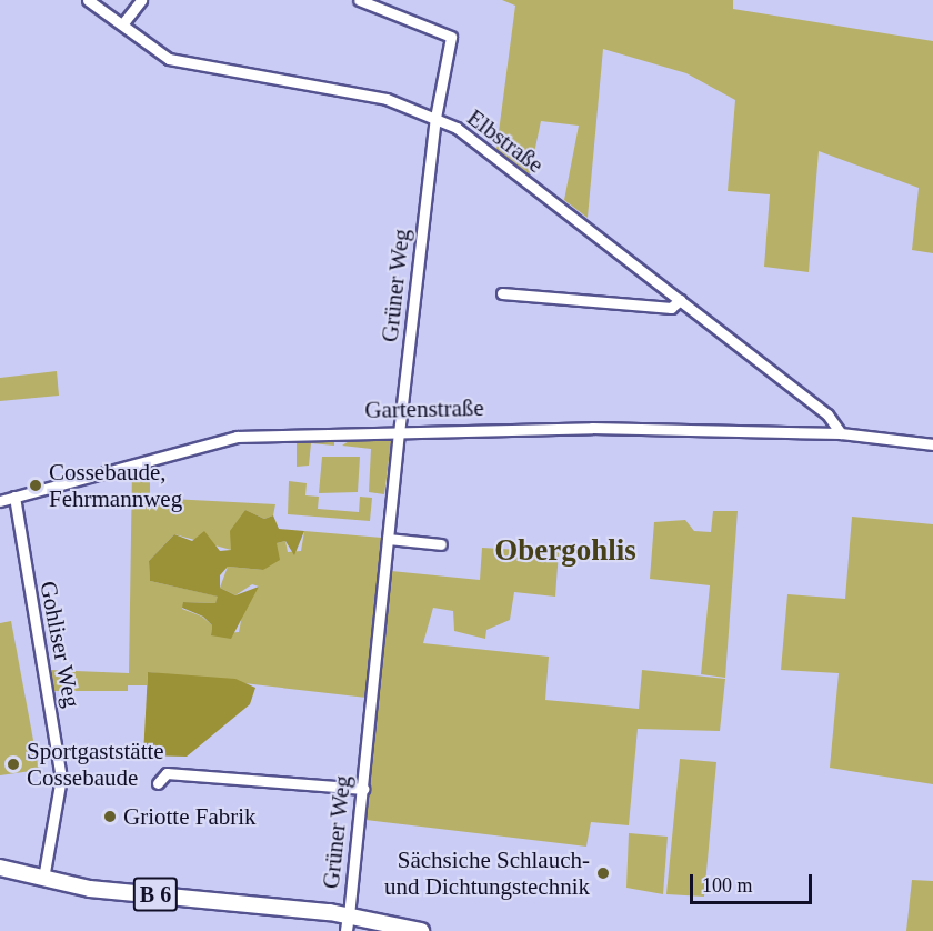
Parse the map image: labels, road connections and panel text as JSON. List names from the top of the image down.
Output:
{
  "streets": {
    "main road": ["B 6"],
    "street": [
      "Elbstraße",
      "Grüner Weg",
      "Gartenstraße",
      "Gohliser Weg"
    ]
  },
  "crossings": [
    ["Elbstraße", "Grüner Weg"],
    ["Elbstraße", "Gartenstraße"],
    ["Grüner Weg", "Gartenstraße"],
    ["Grüner Weg", "B 6"],
    ["Gartenstraße", "Gohliser Weg"],
    ["Gohliser Weg", "B 6"]
  ],
  "districts": ["Obergohlis"],
  "places": [
    "Cossebaude, Fehrmannweg",
    "Sportgaststätte Cossebaude",
    "Griotte Fabrik",
    "Sächsiche Schlauch- und Dichtungstechnik"
  ],
  "scale_bar": "100 m"
}
